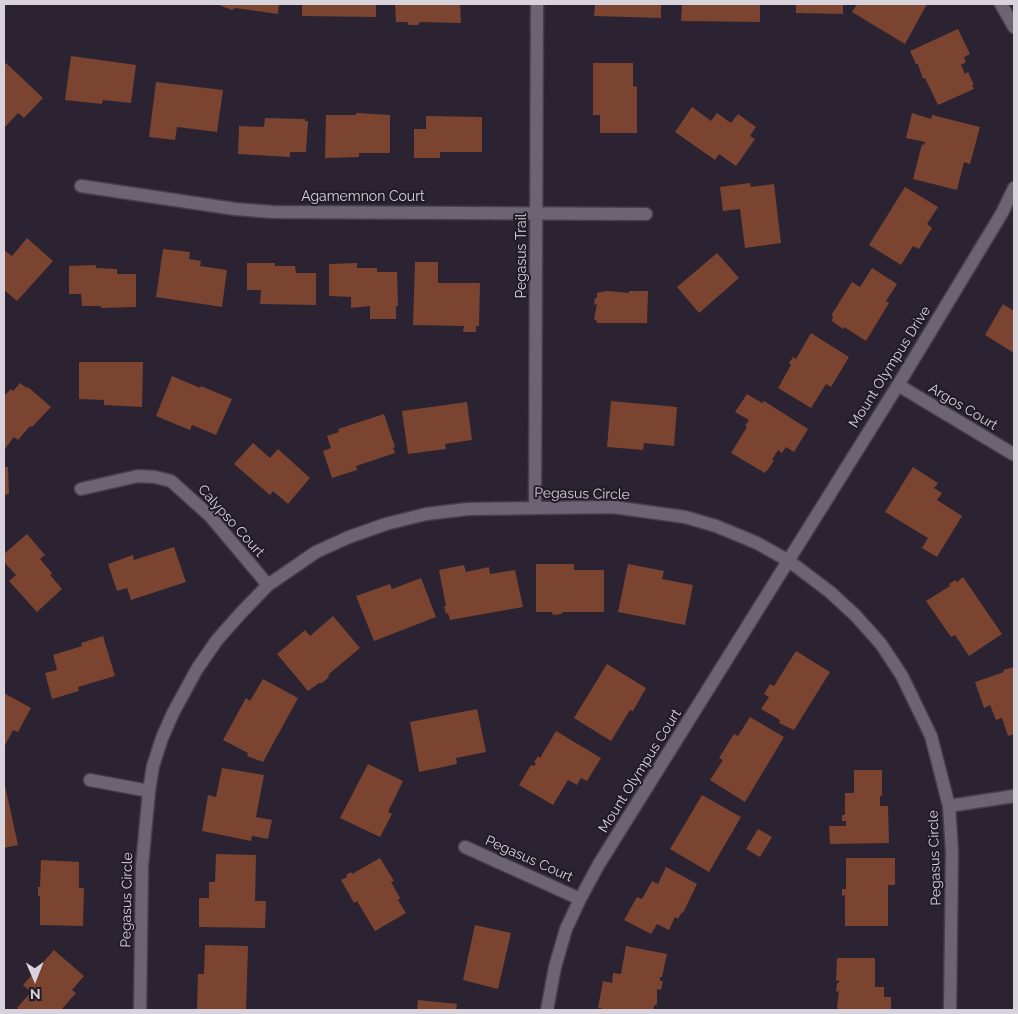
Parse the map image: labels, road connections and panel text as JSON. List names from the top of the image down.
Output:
{
  "streets": {
    "street": [
      "Agamemnon Court",
      "Pegasus Trail",
      "Mount Olympus Drive",
      "Argos Court",
      "Pegasus Circle",
      "Calypso Court",
      "Mount Olympus Court",
      "Pegasus Court"
    ]
  },
  "crossings": [
    ["Agamemnon Court", "Pegasus Trail"],
    ["Pegasus Trail", "Pegasus Circle"],
    ["Mount Olympus Drive", "Argos Court"],
    ["Mount Olympus Drive", "Pegasus Circle"],
    ["Mount Olympus Drive", "Mount Olympus Court"],
    ["Pegasus Circle", "Calypso Court"],
    ["Pegasus Circle", "Mount Olympus Court"],
    ["Mount Olympus Court", "Pegasus Court"]
  ],
  "north": "bottom"
}
